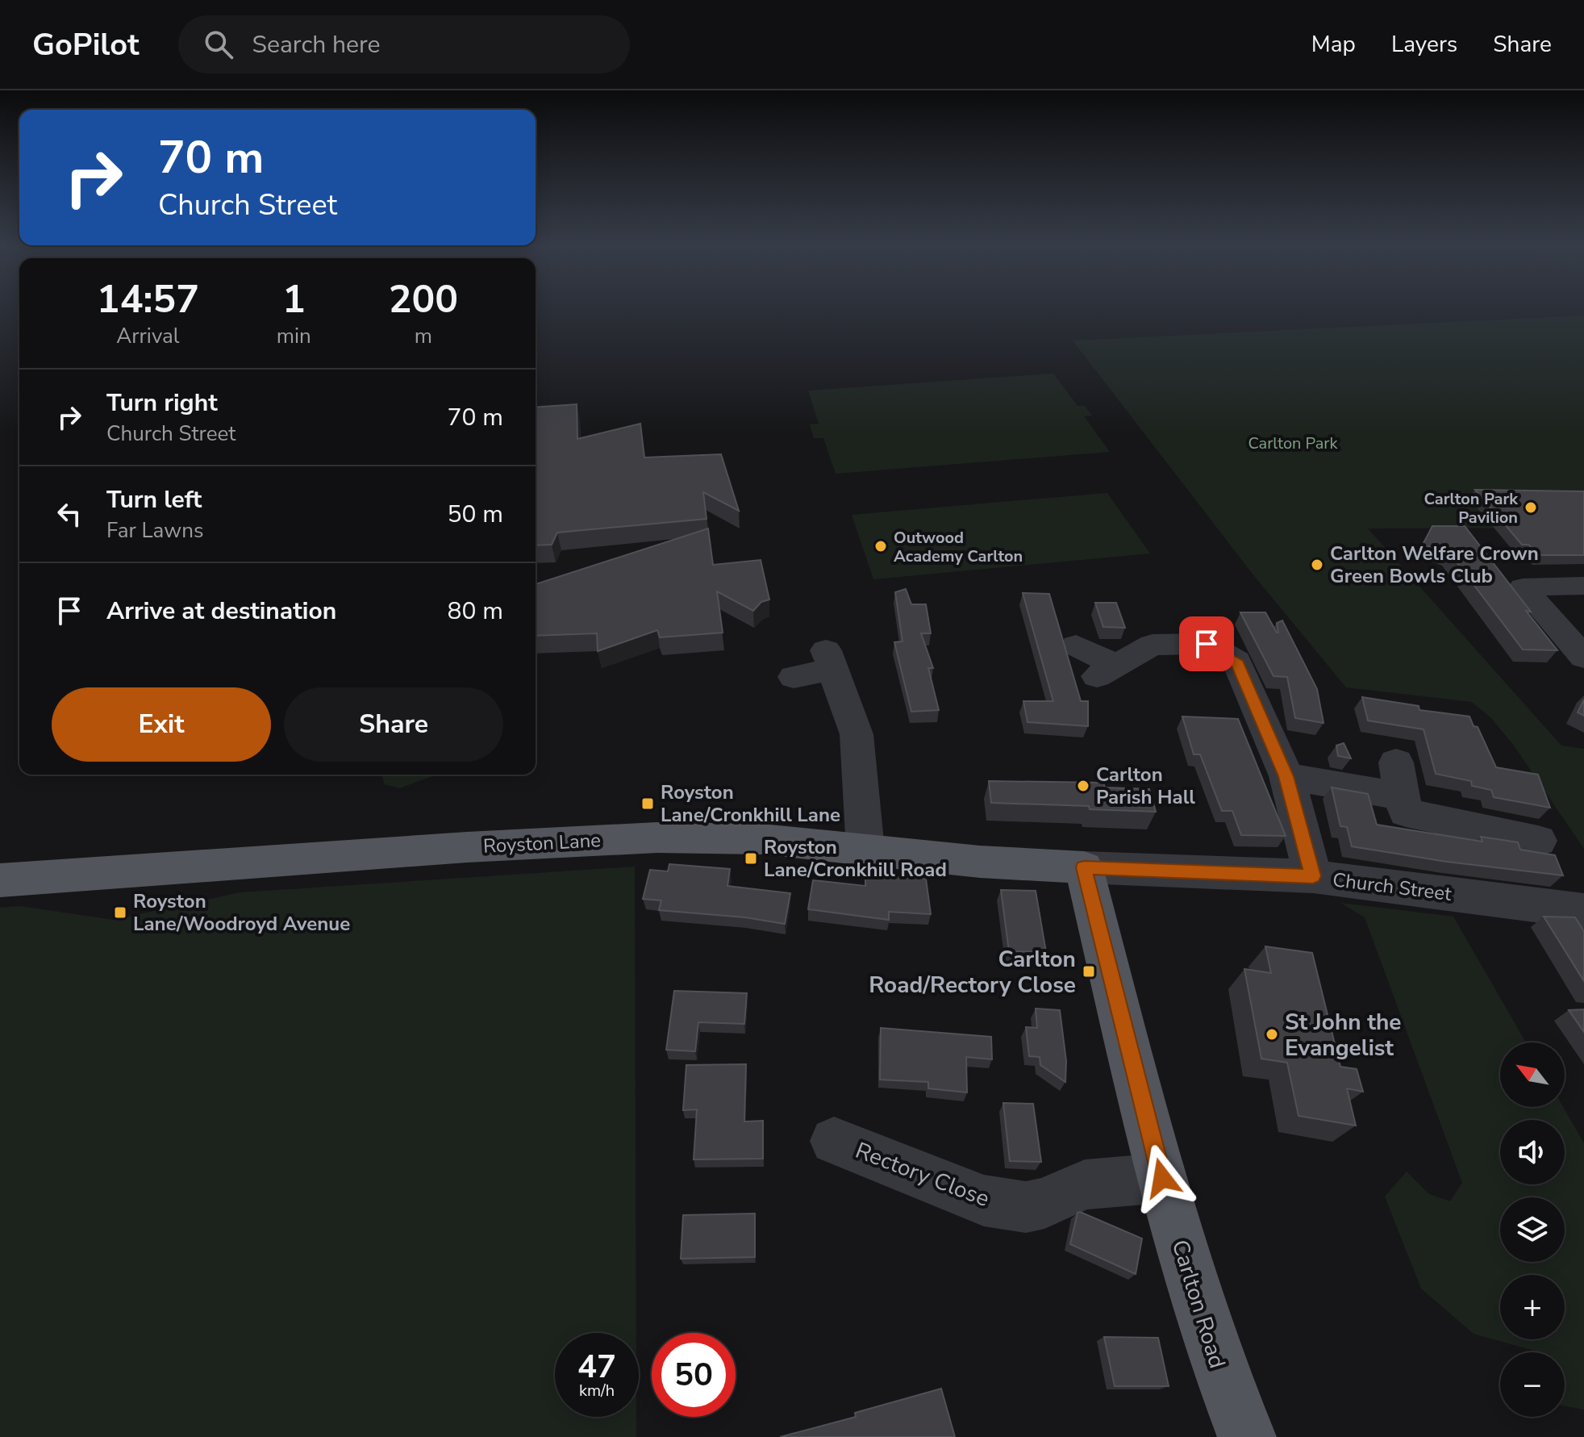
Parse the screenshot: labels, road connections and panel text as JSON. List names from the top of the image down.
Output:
{
  "streets": {
    "main road": ["Royston Lane", "Carlton Road"],
    "street": ["Church Street", "Rectory Close"]
  },
  "crossings": [
    ["Royston Lane", "Church Street"],
    ["Royston Lane", "Carlton Road"],
    ["Church Street", "Carlton Road"],
    ["Rectory Close", "Carlton Road"]
  ],
  "parks": ["Carlton Park"],
  "places": {
    "other": [
      "Carlton Park Pavilion",
      "Outwood Academy Carlton",
      "Carlton Welfare Crown Green Bowls Club",
      "Carlton Parish Hall",
      "St John the Evangelist"
    ],
    "transit": [
      "Royston Lane/Cronkhill Lane",
      "Royston Lane/Cronkhill Road",
      "Royston Lane/Woodroyd Avenue",
      "Carlton Road/Rectory Close"
    ]
  },
  "north": "top left",
  "page": {
    "header": "GoPilot",
    "search": "Search here",
    "nav": ["Map", "Layers", "Share"],
    "turn": ["70 m", "Church Street"],
    "eta": [
      "14:57",
      "Arrival",
      "1",
      "min",
      "200",
      "m"
    ],
    "list": [
      {
        "name": "Turn right",
        "note": "Church Street",
        "value": "70 m"
      },
      {
        "name": "Turn left",
        "note": "Far Lawns",
        "value": "50 m"
      },
      {
        "name": "Arrive at destination",
        "value": "80 m"
      }
    ],
    "buttons": ["Exit", "Share"],
    "map_buttons": ["+", "−"],
    "speed": "47 km/h",
    "limit": "50"
  }
}
